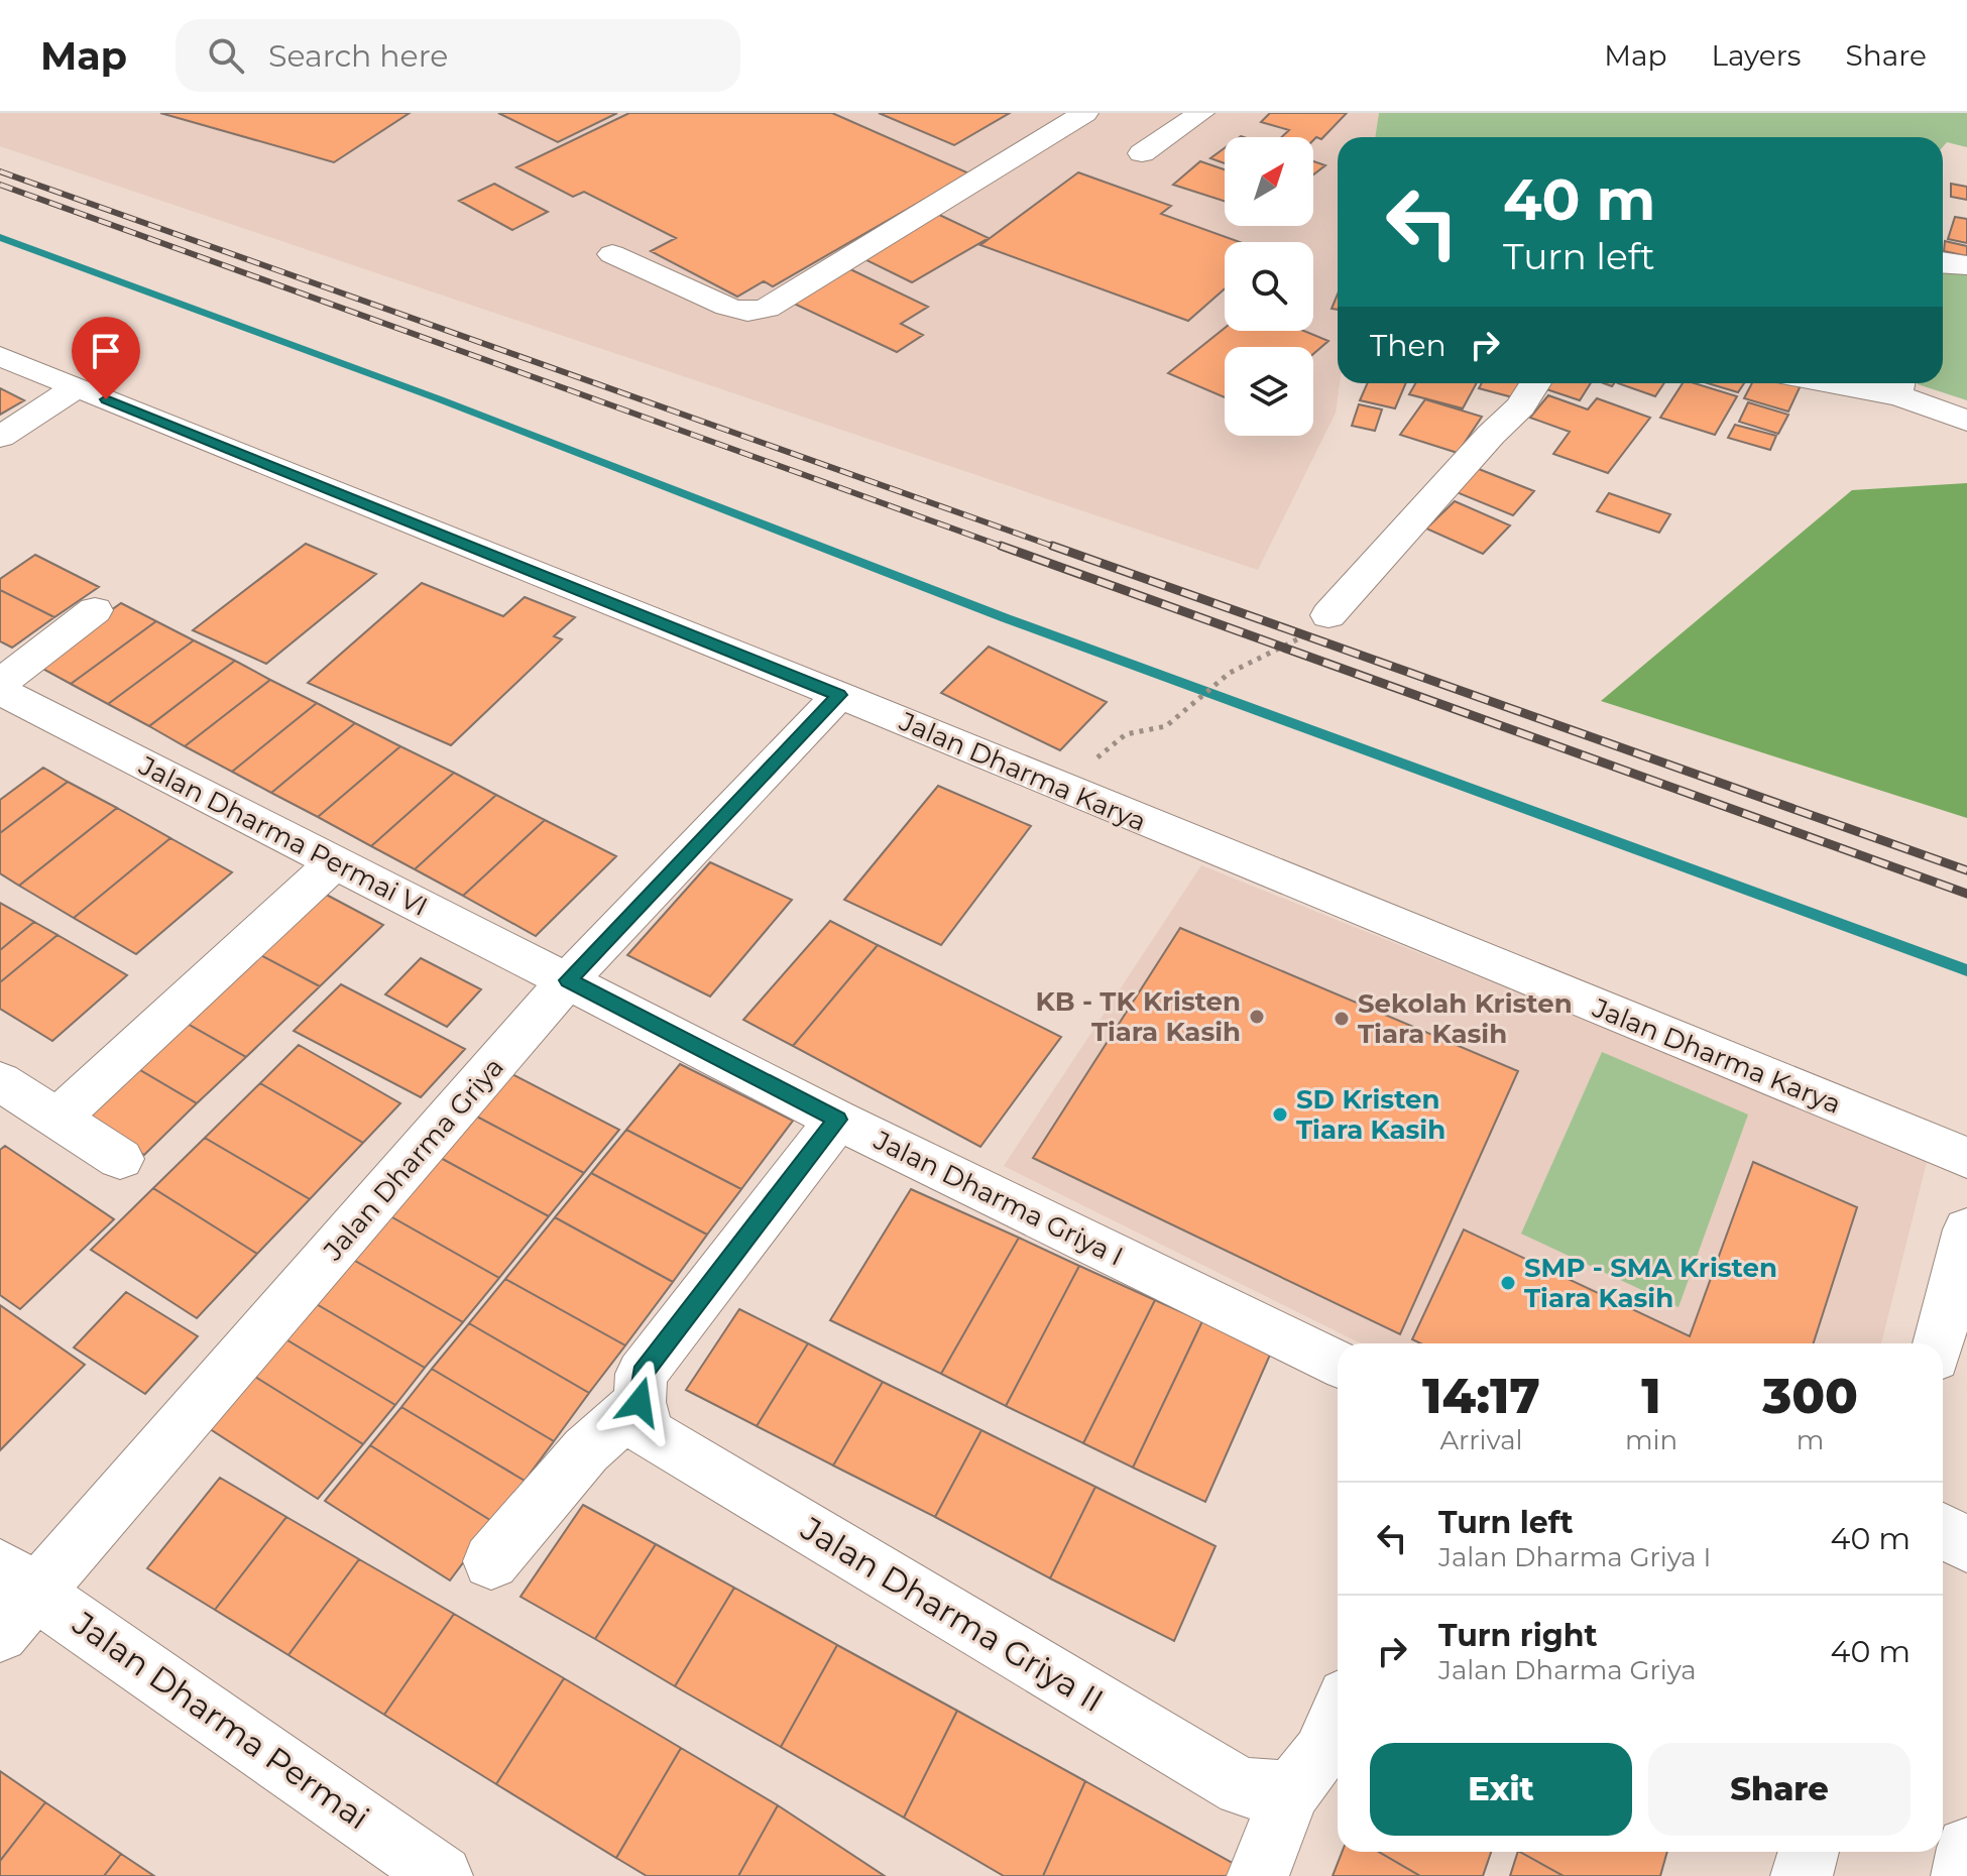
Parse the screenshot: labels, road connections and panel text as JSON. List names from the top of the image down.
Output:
{
  "streets": {
    "street": [
      "Jalan Dharma Karya",
      "Jalan Dharma Permai VI",
      "Jalan Dharma Griya",
      "Jalan Dharma Griya I",
      "Jalan Dharma Griya II",
      "Jalan Dharma Permai"
    ]
  },
  "crossings": [
    ["Jalan Dharma Karya", "Jalan Dharma Griya"],
    ["Jalan Dharma Permai VI", "Jalan Dharma Griya"],
    ["Jalan Dharma Permai VI", "Jalan Dharma Griya I"],
    ["Jalan Dharma Griya", "Jalan Dharma Griya I"],
    ["Jalan Dharma Griya", "Jalan Dharma Permai"]
  ],
  "places": [
    "KB - TK Kristen Tiara Kasih",
    "Sekolah Kristen Tiara Kasih",
    "SD Kristen Tiara Kasih",
    "SMP - SMA Kristen Tiara Kasih"
  ],
  "north": "top right",
  "page": {
    "header": "Map",
    "search": "Search here",
    "nav": ["Map", "Layers", "Share"],
    "turn": ["40 m", "Turn left"],
    "then": "Then",
    "eta": [
      "14:17",
      "Arrival",
      "1",
      "min",
      "300",
      "m"
    ],
    "list": [
      {
        "name": "Turn left",
        "note": "Jalan Dharma Griya I",
        "value": "40 m"
      },
      {
        "name": "Turn right",
        "note": "Jalan Dharma Griya",
        "value": "40 m"
      }
    ],
    "buttons": ["Exit", "Share"]
  }
}
